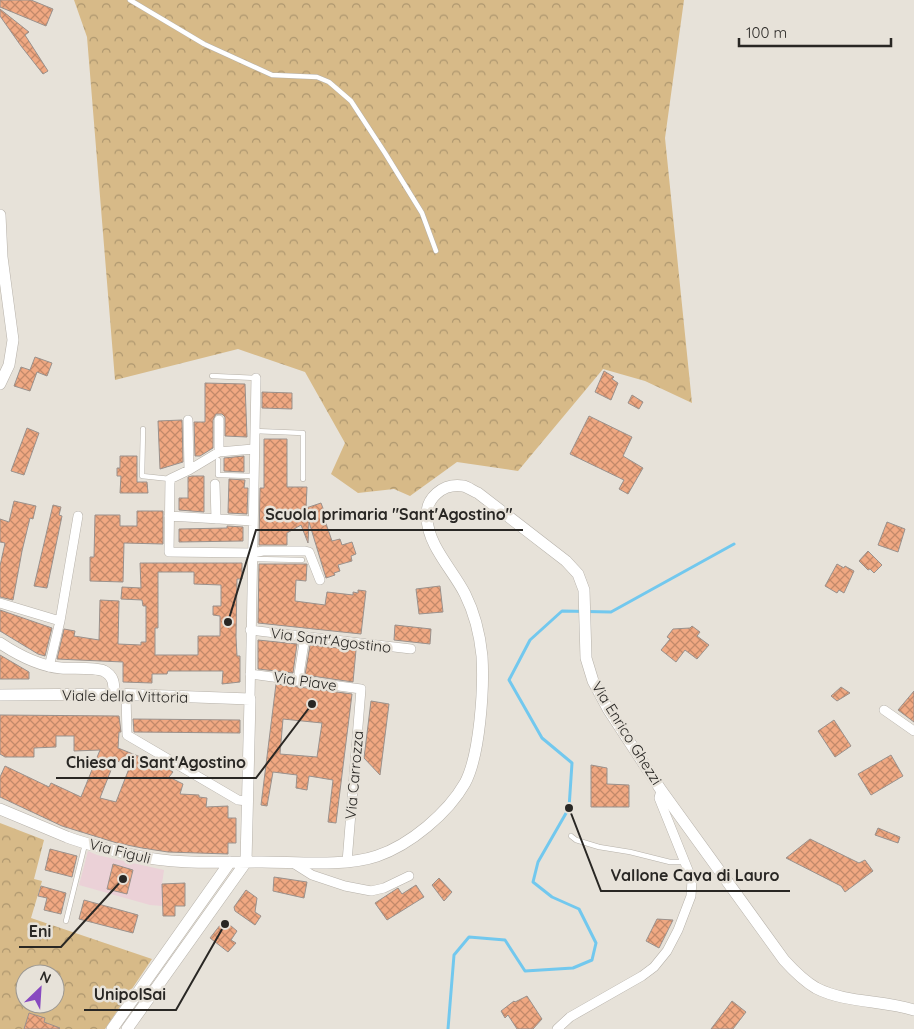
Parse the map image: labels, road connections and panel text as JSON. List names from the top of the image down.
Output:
{
  "streets": {
    "street": [
      "Via Sant'Agostino",
      "Via Piave",
      "Viale della Vittoria",
      "Via Enrico Ghezzi",
      "Via Carrozza",
      "Via Figuli"
    ]
  },
  "crossings": [
    ["Via Piave", "Via Carrozza"],
    ["Via Enrico Ghezzi", "Via Carrozza"],
    ["Via Enrico Ghezzi", "Via Figuli"]
  ],
  "places": [
    "Scuola primaria \"Sant'Agostino\"",
    "Chiesa di Sant'Agostino",
    "Vallone Cava di Lauro",
    "Eni",
    "UnipolSai"
  ],
  "scale_bar": "100 m",
  "north": "top right"
}
